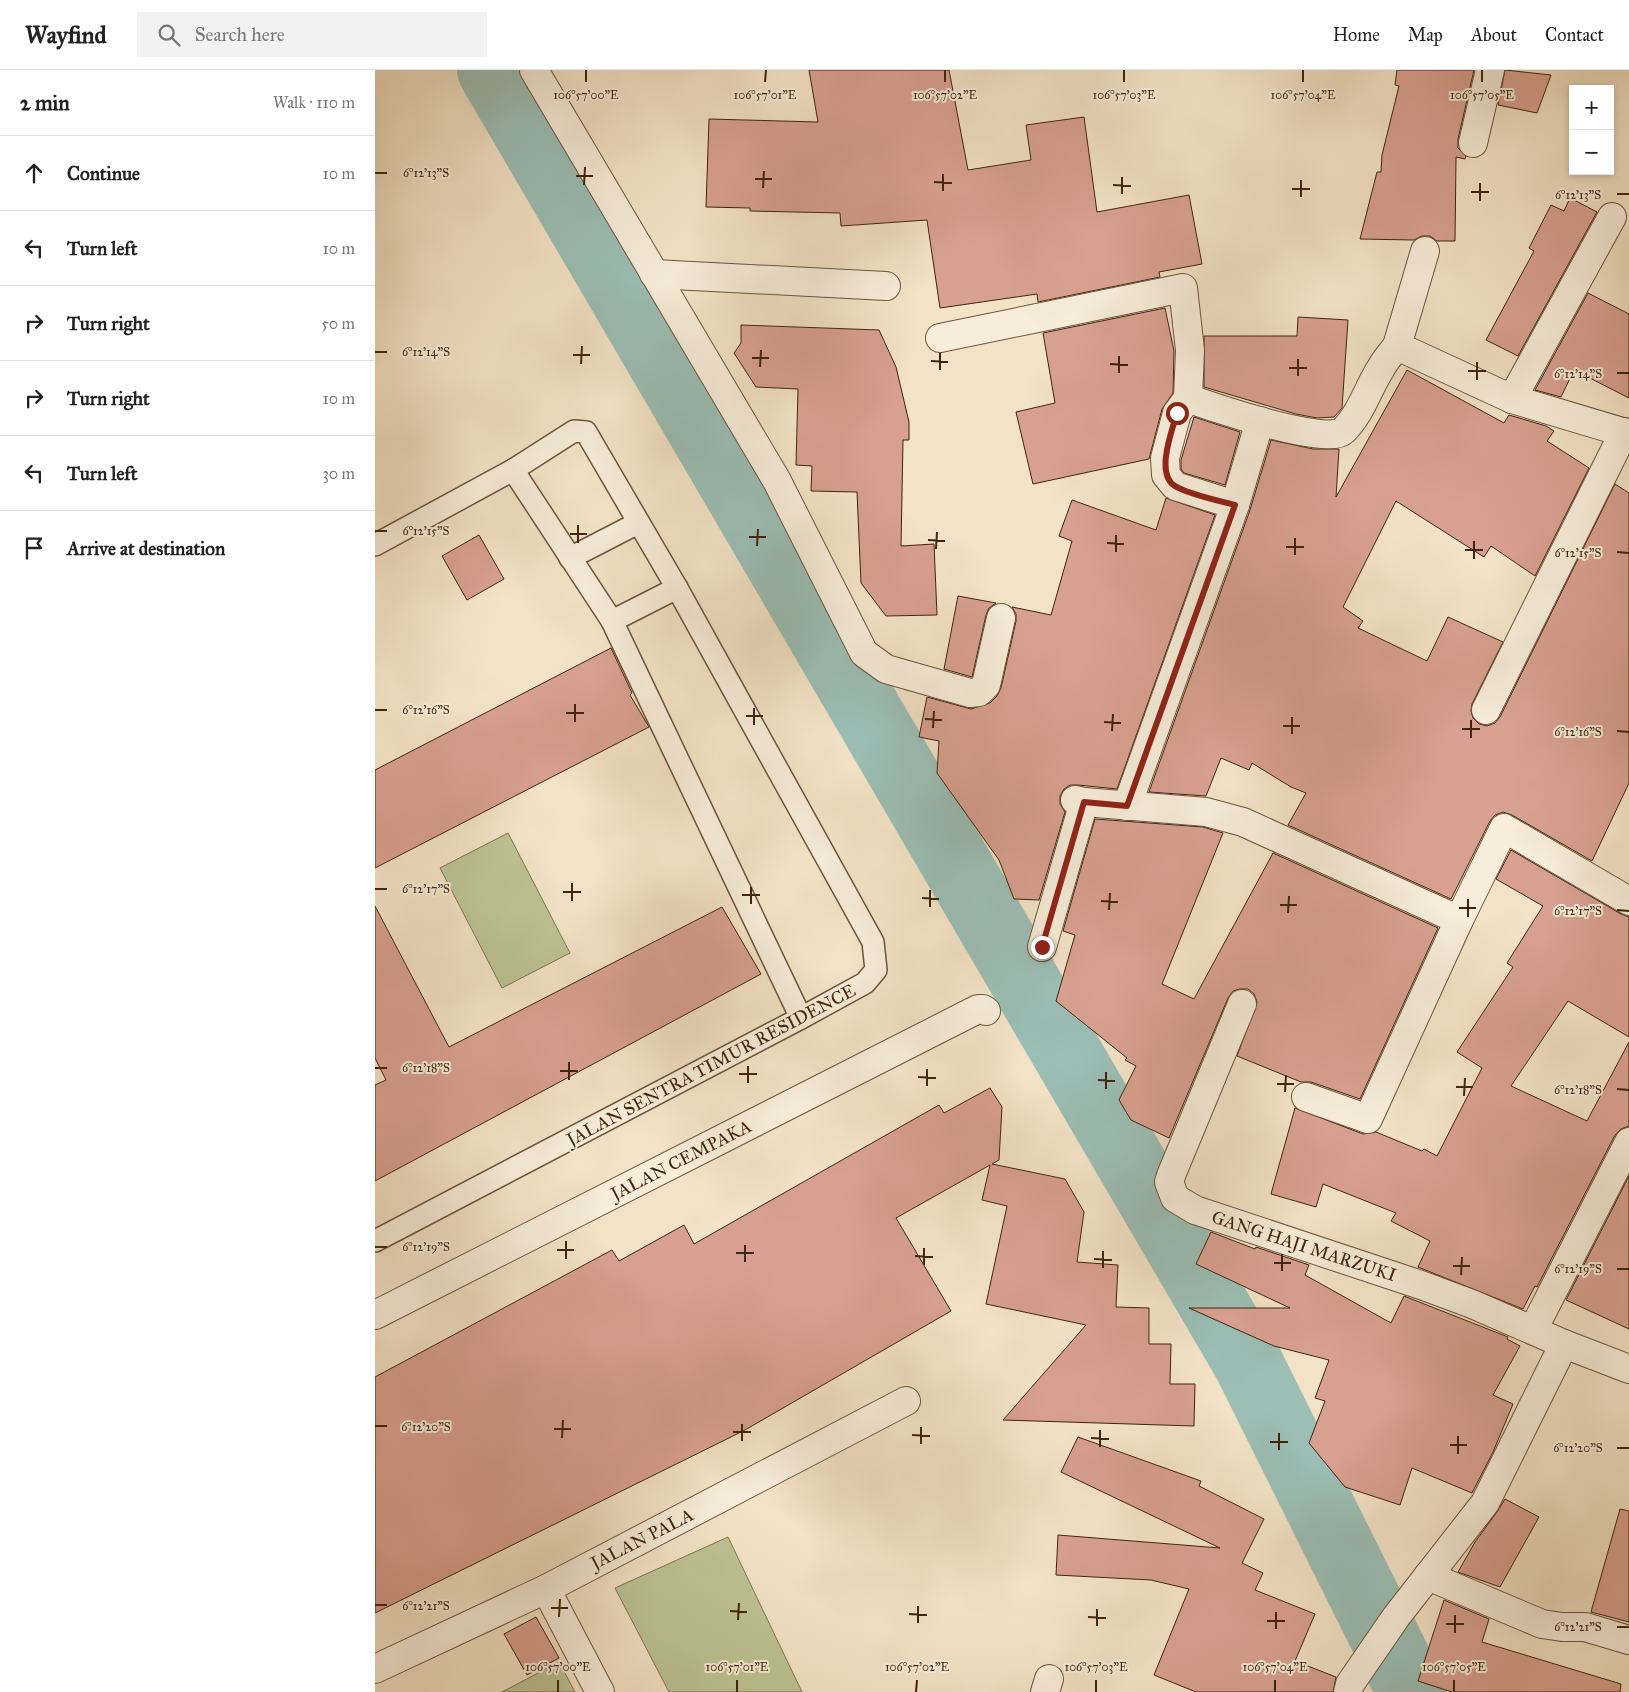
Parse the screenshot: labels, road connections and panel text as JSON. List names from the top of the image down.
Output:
{
  "streets": {
    "street": ["JALAN CEMPAKA", "GANG HAJI MARZUKI", "JALAN PALA"],
    "lane": ["JALAN SENTRA TIMUR RESIDENCE"]
  },
  "page": {
    "header": "Wayfind",
    "search": "Search here",
    "nav": [
      "Home",
      "Map",
      "About",
      "Contact"
    ],
    "heading": ["2 min", "Walk · 110 m"],
    "map_buttons": ["+", "−"],
    "list": [
      ["Continue", "10 m"],
      ["Turn left", "10 m"],
      ["Turn right", "50 m"],
      ["Turn right", "10 m"],
      ["Turn left", "30 m"],
      "Arrive at destination"
    ]
  },
  "coordinates": [
    "106°57'00\"E",
    "106°57'01\"E",
    "106°57'02\"E",
    "106°57'03\"E",
    "106°57'04\"E",
    "106°57'05\"E",
    "6°12'13\"S",
    "6°12'14\"S",
    "6°12'15\"S",
    "6°12'16\"S",
    "6°12'17\"S",
    "6°12'18\"S",
    "6°12'19\"S",
    "6°12'20\"S",
    "6°12'21\"S"
  ]
}
